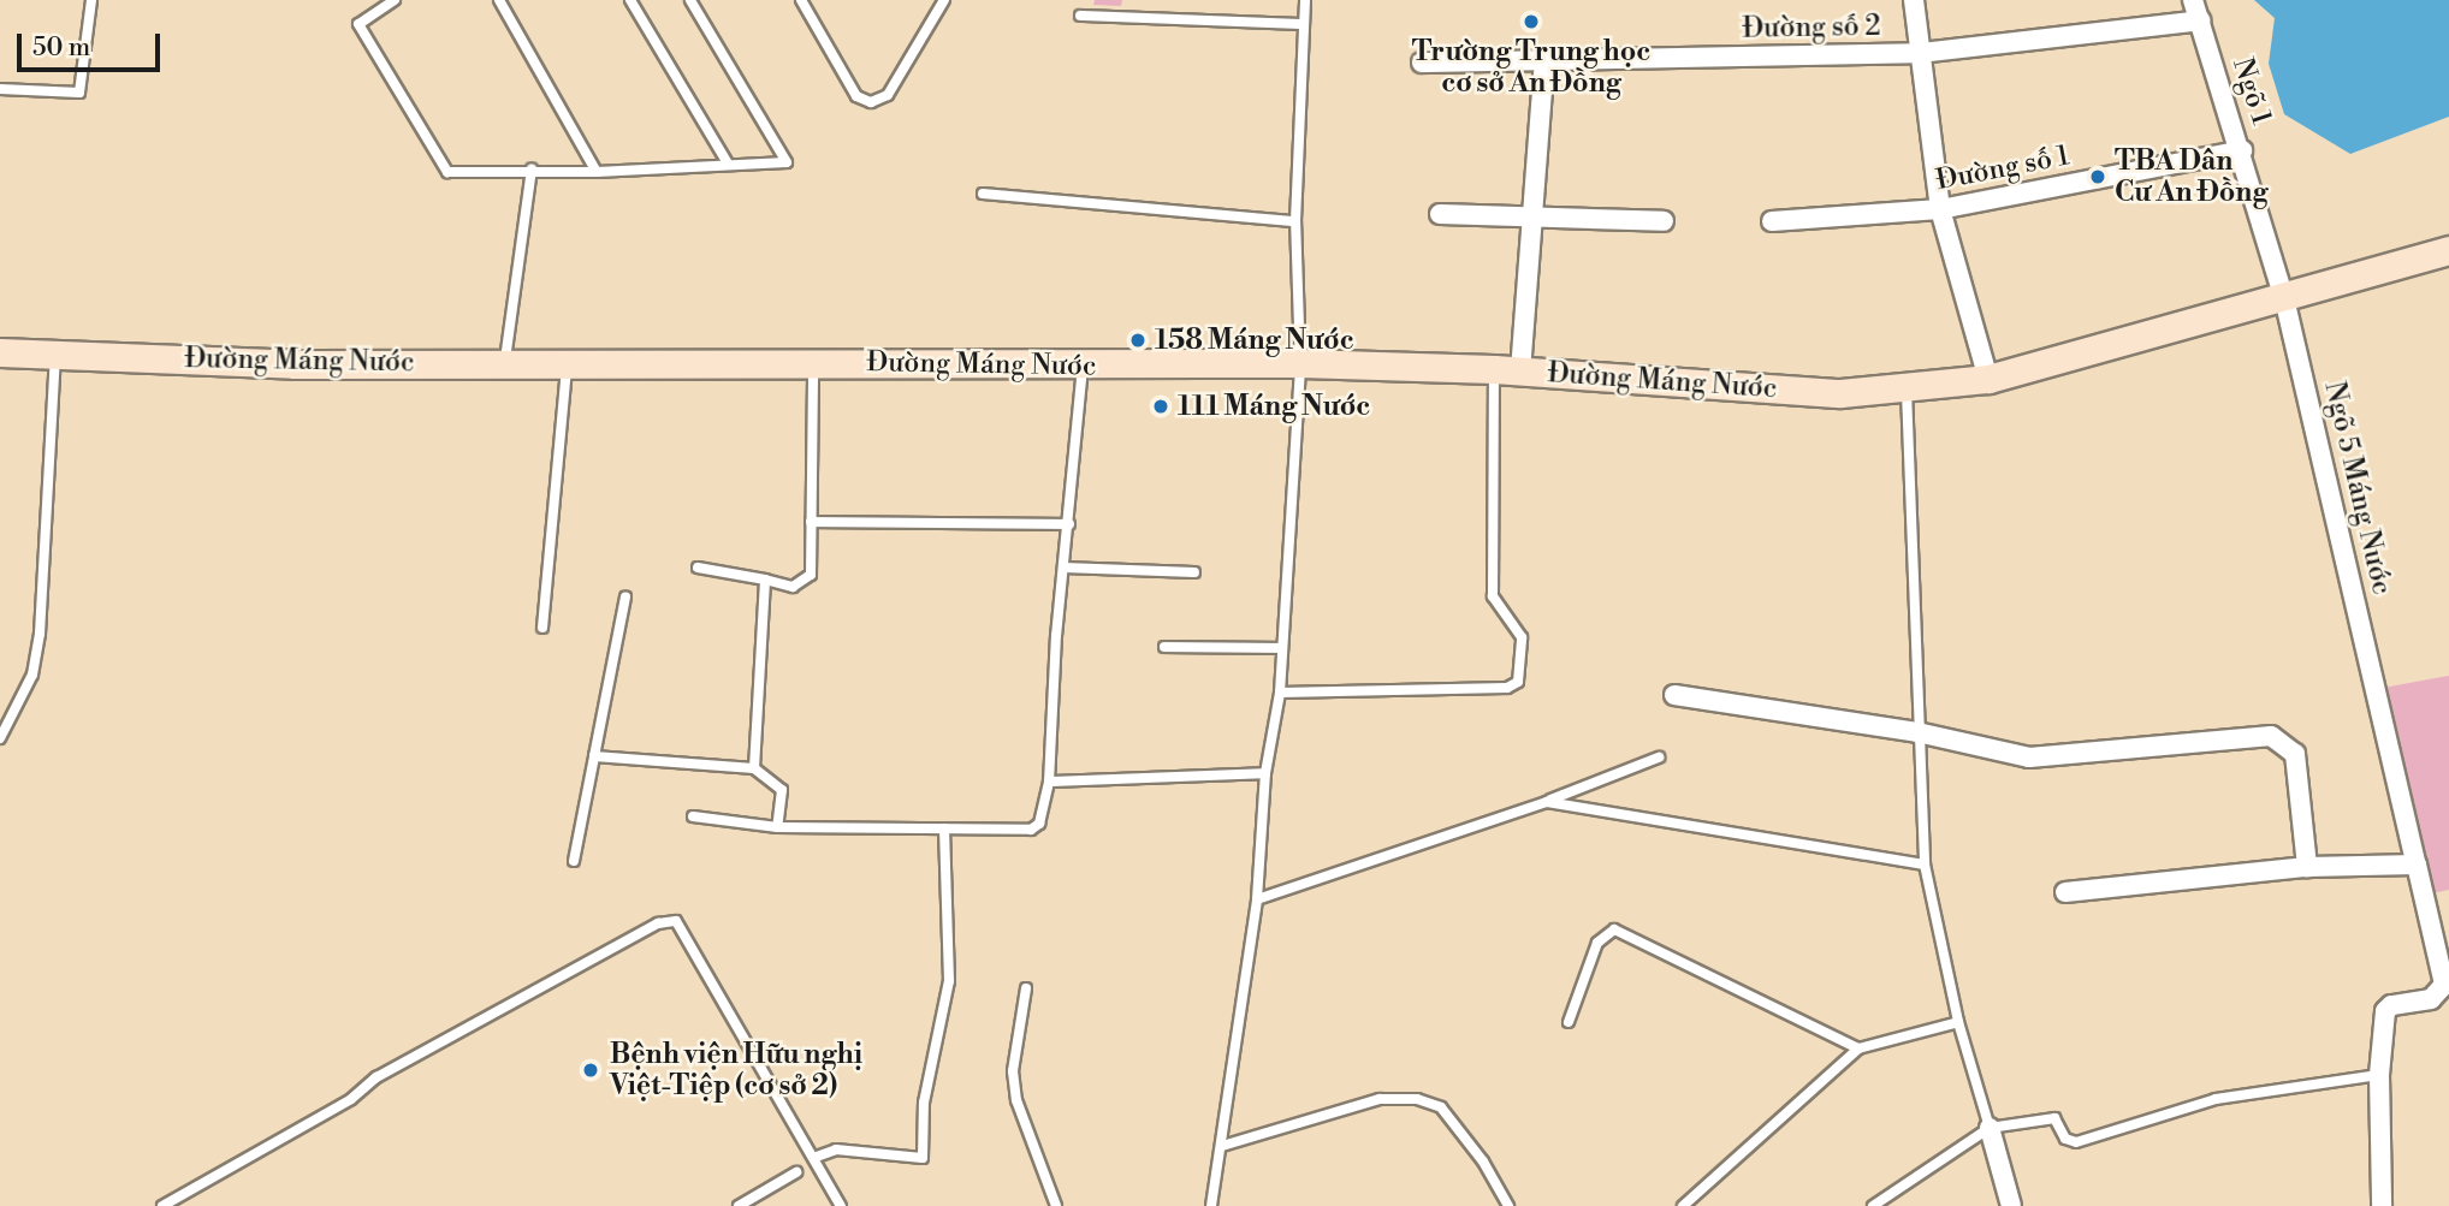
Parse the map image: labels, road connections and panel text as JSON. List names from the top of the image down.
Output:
{
  "streets": {
    "main road": ["Đường Máng Nước"],
    "street": [
      "Đường số 2",
      "Ngõ 1",
      "Đường số 1",
      "Ngõ 5 Máng Nước"
    ]
  },
  "crossings": [
    ["Đường số 2", "Ngõ 1"],
    ["Ngõ 1", "Đường số 1"],
    ["Ngõ 1", "Đường Máng Nước"],
    ["Ngõ 1", "Ngõ 5 Máng Nước"],
    ["Đường Máng Nước", "Ngõ 5 Máng Nước"]
  ],
  "places": [
    "Trường Trung học cơ sở An Đồng",
    "TBA Dân Cư An Đồng",
    "158 Máng Nước",
    "111 Máng Nước",
    "Bệnh viện Hữu nghị Việt-Tiệp (cơ sở 2)"
  ],
  "scale_bar": "50 m"
}
